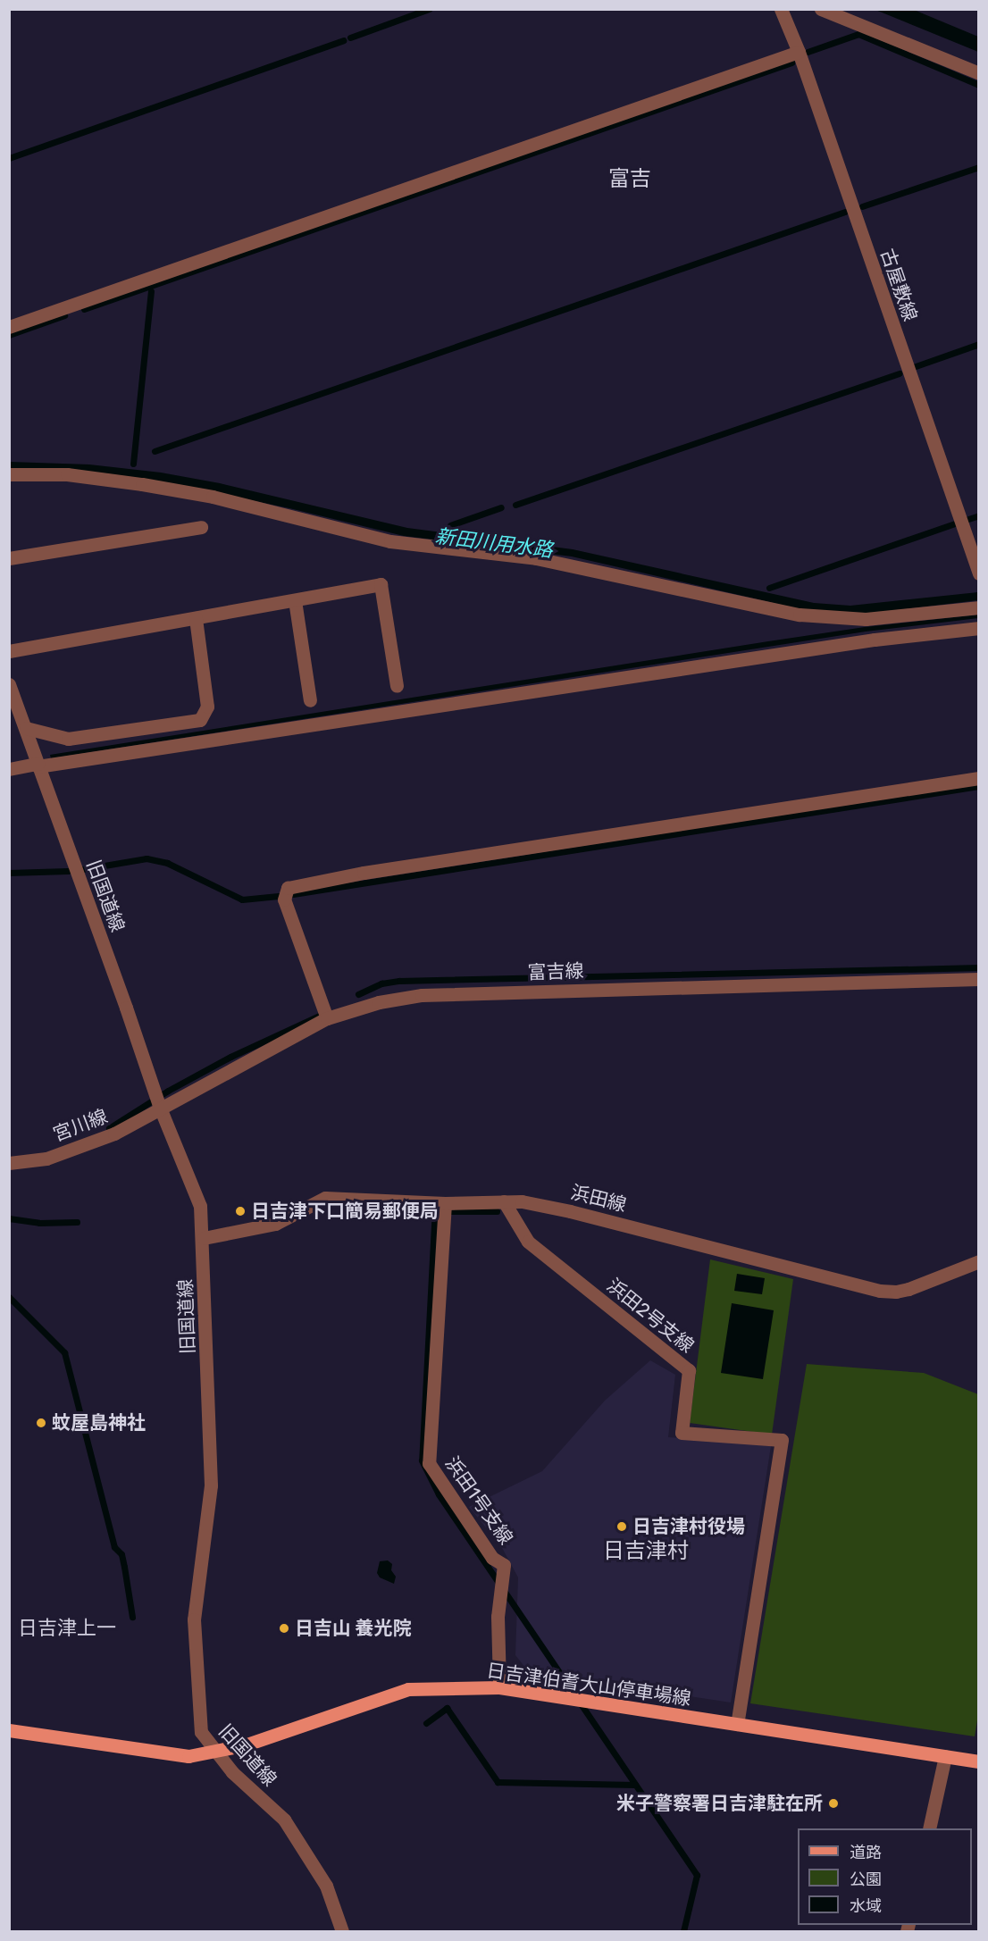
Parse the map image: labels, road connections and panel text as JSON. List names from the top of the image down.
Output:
{
  "streets": {
    "main road": ["日吉津伯耆大山停車場線"],
    "street": [
      "古屋敷線",
      "旧国道線",
      "富吉線",
      "宮川線",
      "浜田線",
      "浜田2号支線",
      "浜田1号支線"
    ]
  },
  "crossings": [
    ["旧国道線", "富吉線"],
    ["旧国道線", "宮川線"],
    ["旧国道線", "浜田線"],
    ["旧国道線", "日吉津伯耆大山停車場線"],
    ["富吉線", "宮川線"],
    ["浜田線", "浜田2号支線"],
    ["浜田線", "浜田1号支線"],
    ["浜田2号支線", "日吉津伯耆大山停車場線"],
    ["浜田1号支線", "日吉津伯耆大山停車場線"]
  ],
  "districts": ["富吉", "日吉津村", "日吉津上一"],
  "water": ["新田川用水路"],
  "places": [
    "日吉津下口簡易郵便局",
    "蚊屋島神社",
    "日吉津村役場",
    "日吉山 養光院",
    "米子警察署日吉津駐在所"
  ],
  "legend": ["道路", "公園", "水域"]
}
